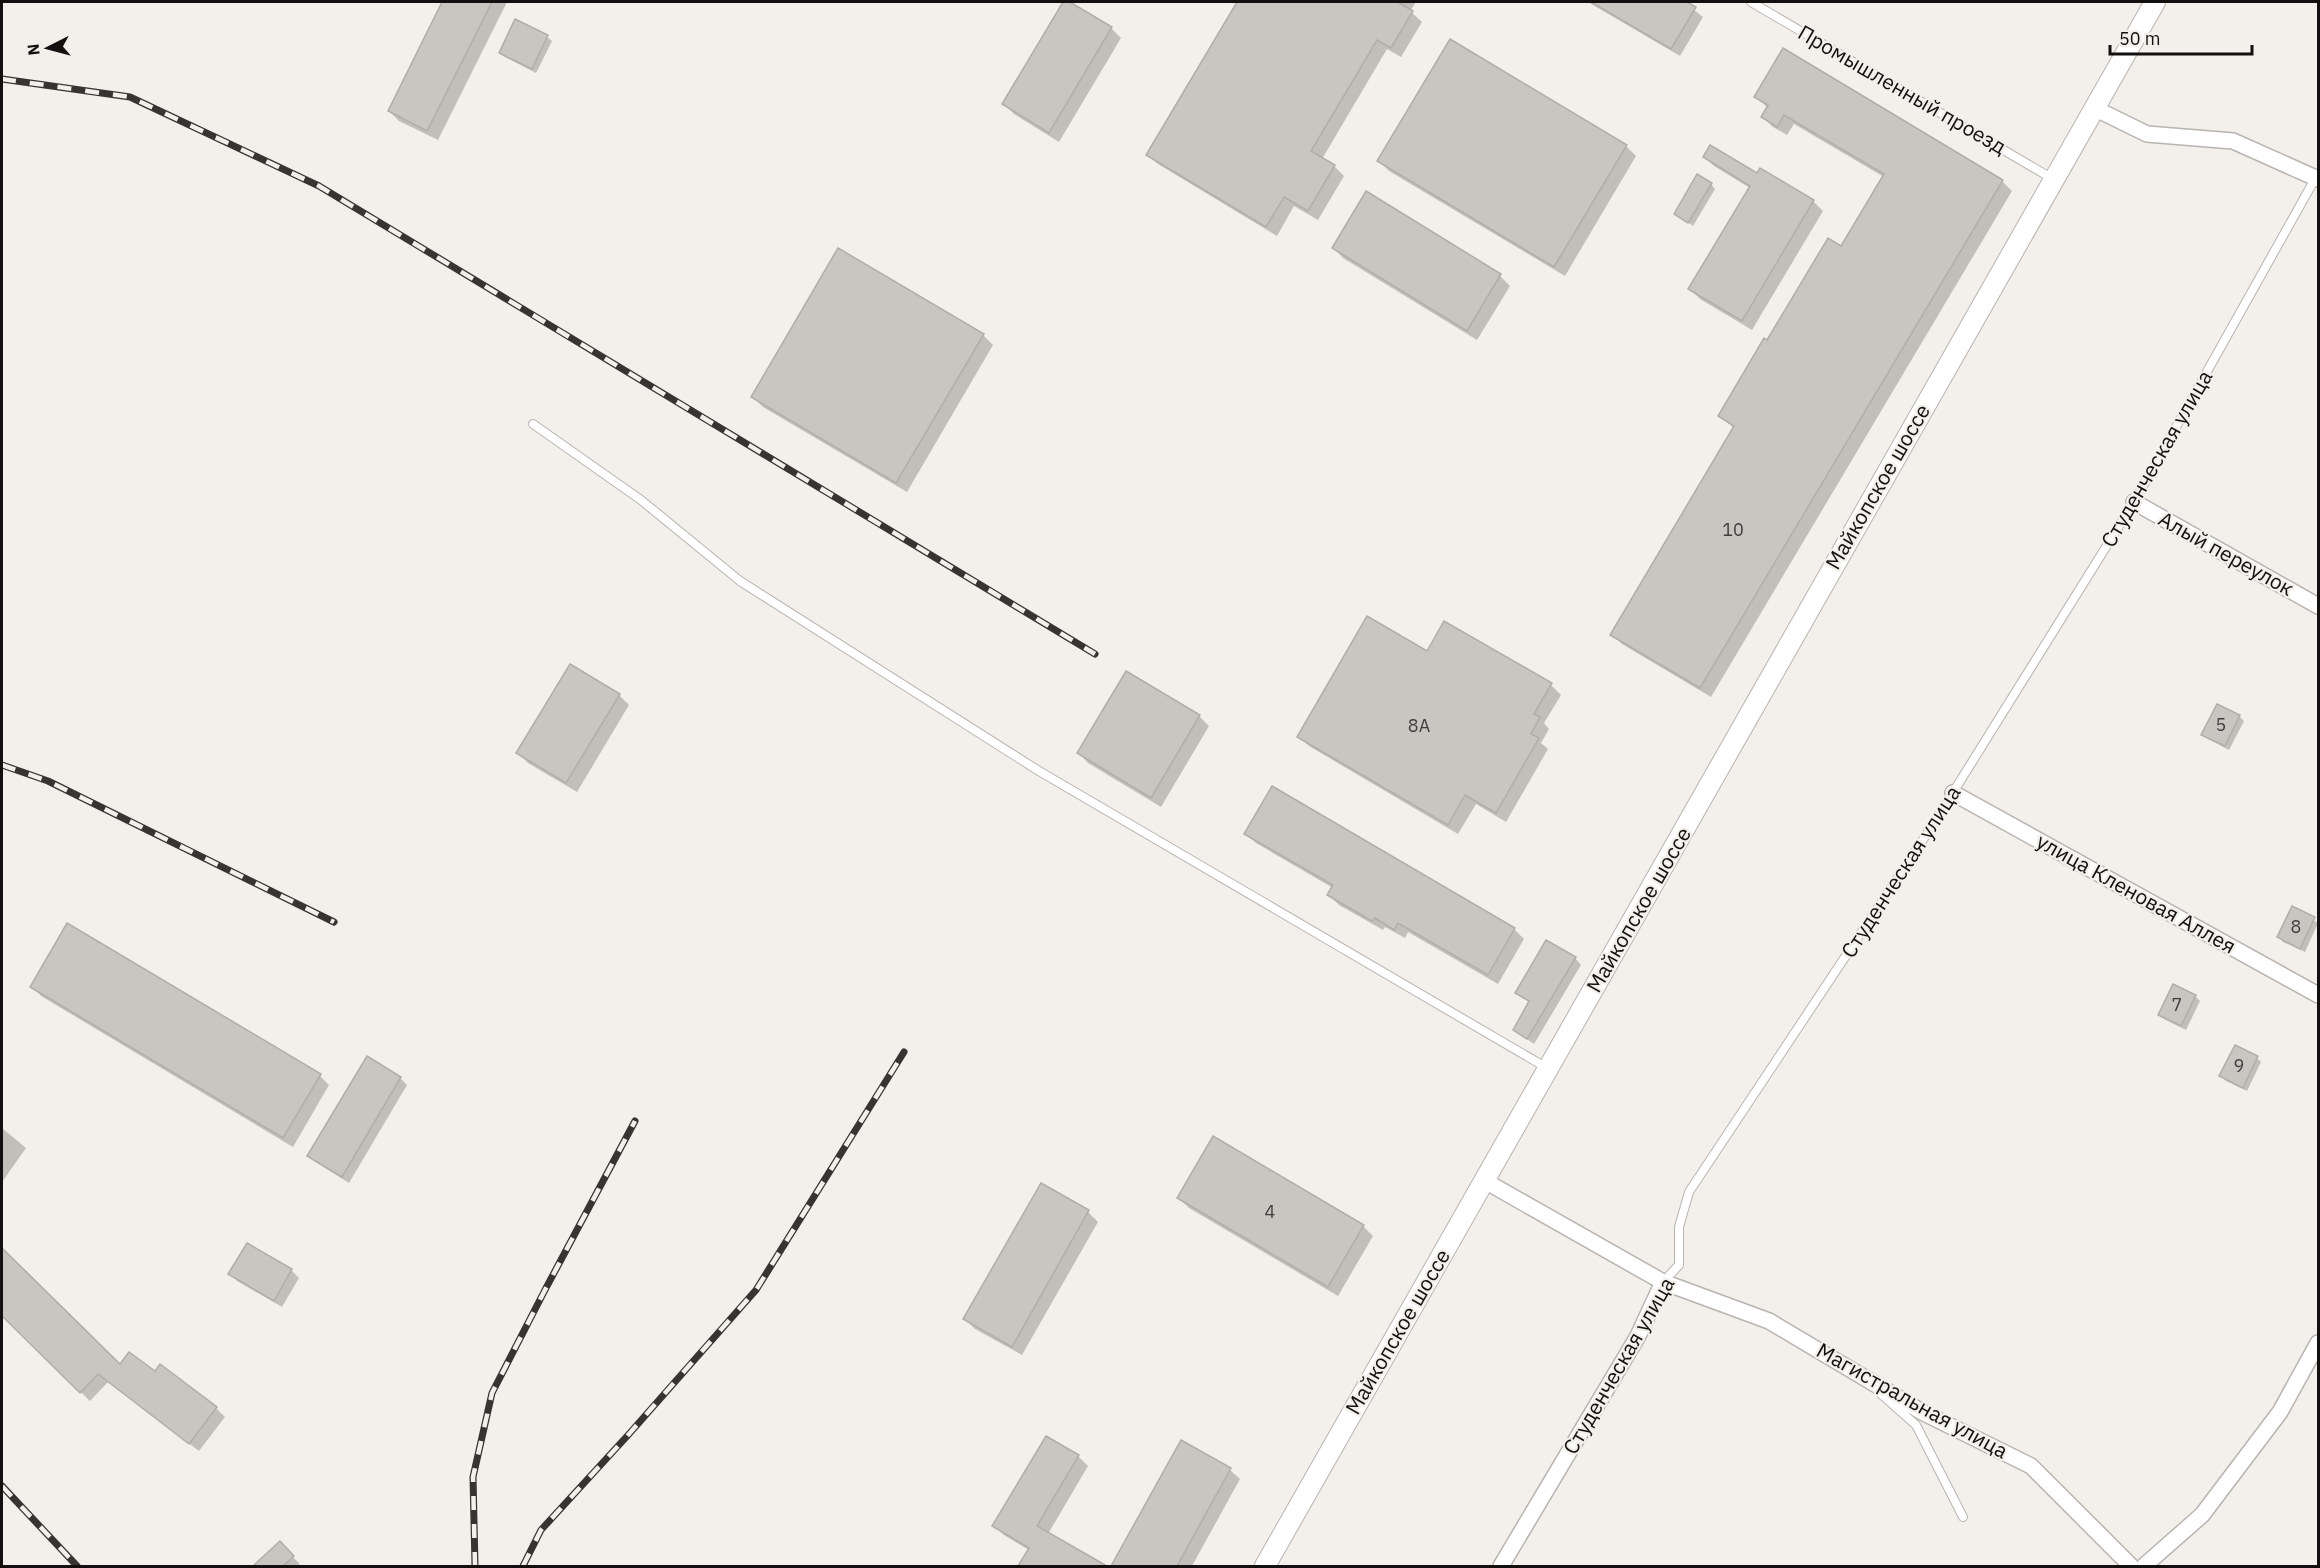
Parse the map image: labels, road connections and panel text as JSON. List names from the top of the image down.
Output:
{
  "streets": {
    "street": [
      "Студенческая улица",
      "Майкопское шоссе",
      "Алый переулок",
      "улица Кленовая Аллея",
      "Магистральная улица"
    ],
    "lane": ["Промышленный проезд"]
  },
  "crossings": [
    ["Промышленный проезд", "Майкопское шоссе"],
    ["Студенческая улица", "Алый переулок"],
    ["Студенческая улица", "улица Кленовая Аллея"],
    ["Студенческая улица", "Магистральная улица"],
    ["Майкопское шоссе", "Магистральная улица"]
  ],
  "house_numbers": [
    "10",
    "5",
    "8А",
    "8",
    "7",
    "9",
    "4"
  ],
  "scale_bar": "50 m",
  "north": "left"
}
